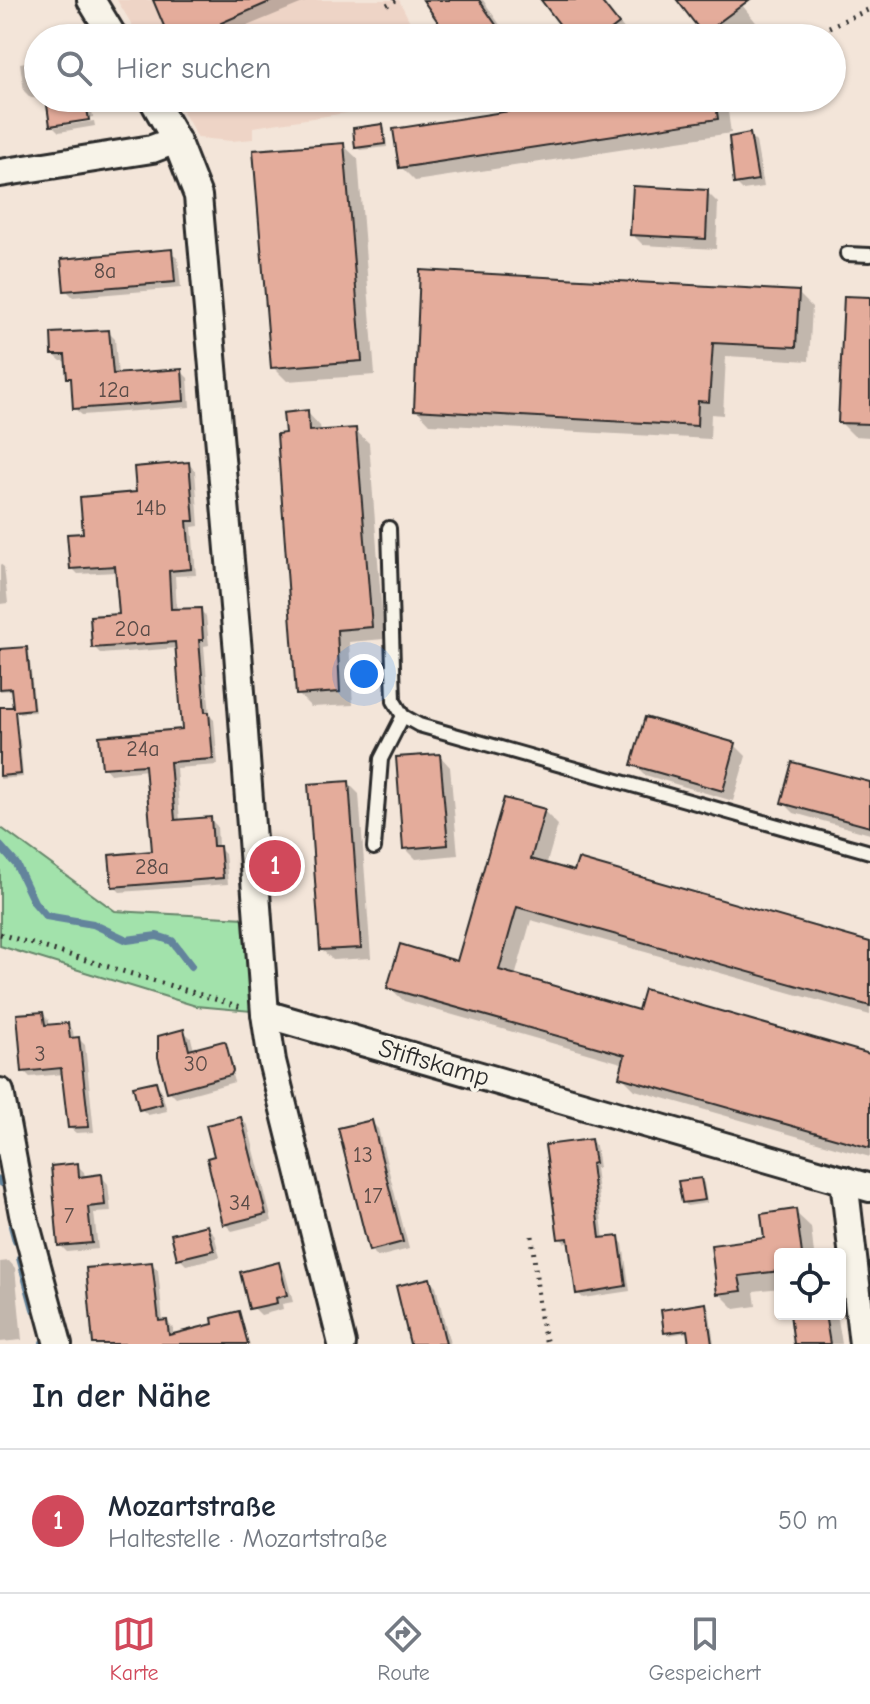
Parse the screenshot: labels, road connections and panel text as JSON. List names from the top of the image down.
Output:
{
  "streets": {
    "street": ["Stiftskamp"]
  },
  "house_numbers": [
    "8a",
    "12a",
    "14b",
    "20a",
    "24a",
    "28a",
    "3",
    "30",
    "13",
    "17",
    "34",
    "7"
  ],
  "page": {
    "search": "Hier suchen",
    "pins": "1",
    "heading": "In der Nähe",
    "list": [
      {
        "mark": "1",
        "name": "Mozartstraße",
        "note": "Haltestelle · Mozartstraße",
        "value": "50 m"
      }
    ],
    "nav": ["Karte", "Route", "Gespeichert"]
  }
}
